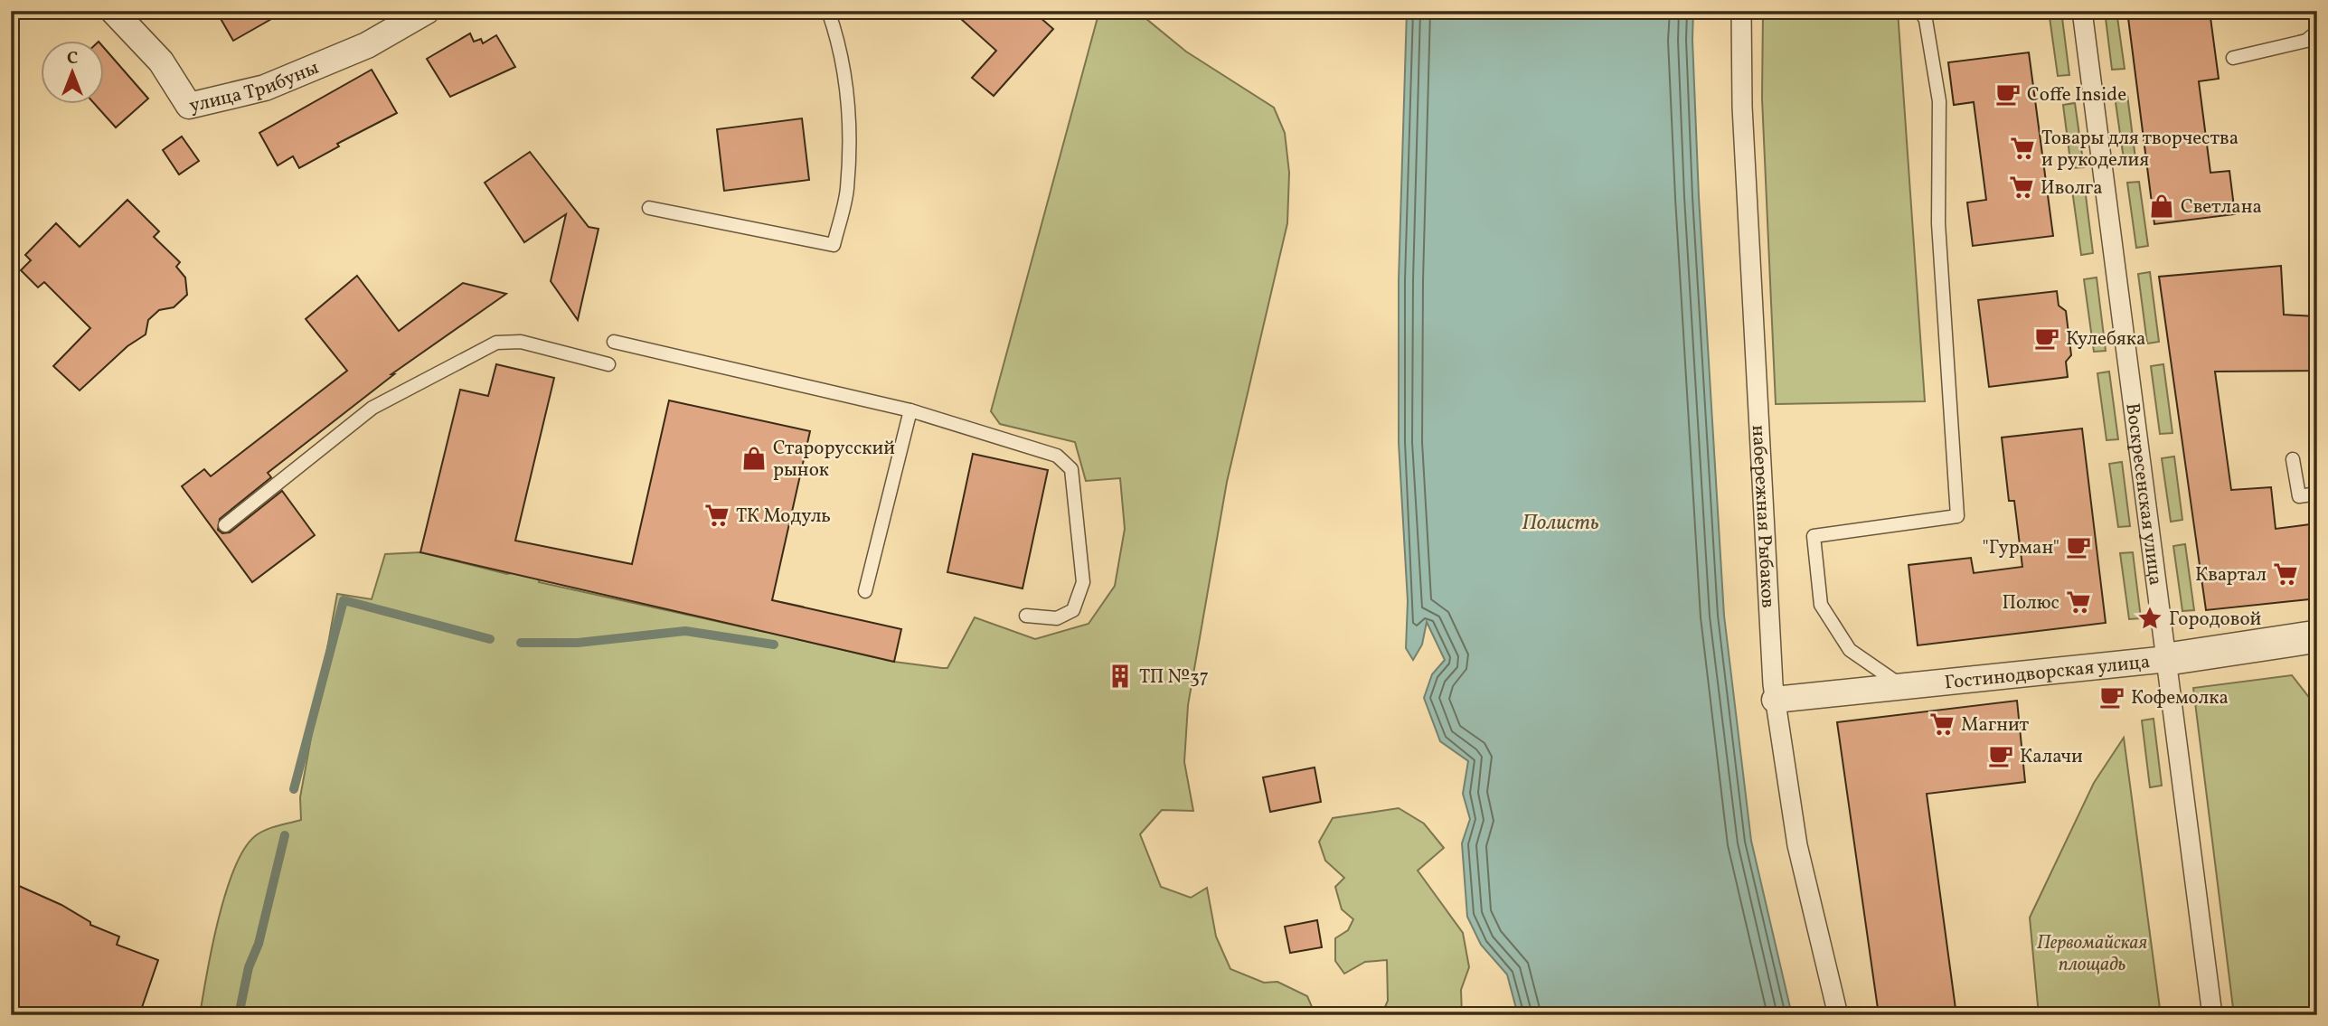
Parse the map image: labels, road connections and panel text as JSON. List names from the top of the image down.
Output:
{
  "streets": {
    "street": [
      "улица Трибуны",
      "Воскресенская улица",
      "набережная Рыбаков",
      "Гостинодворская улица"
    ]
  },
  "crossings": [
    ["Воскресенская улица", "Гостинодворская улица"],
    ["набережная Рыбаков", "Гостинодворская улица"]
  ],
  "water": ["Полисть"],
  "parks": ["Первомайская площадь"],
  "places": {
    "cafe": [
      "Coffe Inside",
      "Кулебяка",
      "\"Гурман\"",
      "Кофемолка",
      "Калачи"
    ],
    "supermarket": [
      "Товары для творчества и рукоделия",
      "Иволга",
      "ТК Модуль",
      "Квартал",
      "Полюс",
      "Магнит"
    ],
    "shop": ["Светлана", "Старорусский рынок"],
    "place": ["Городовой"],
    "building": ["ТП №37"]
  },
  "north": "top"
}
